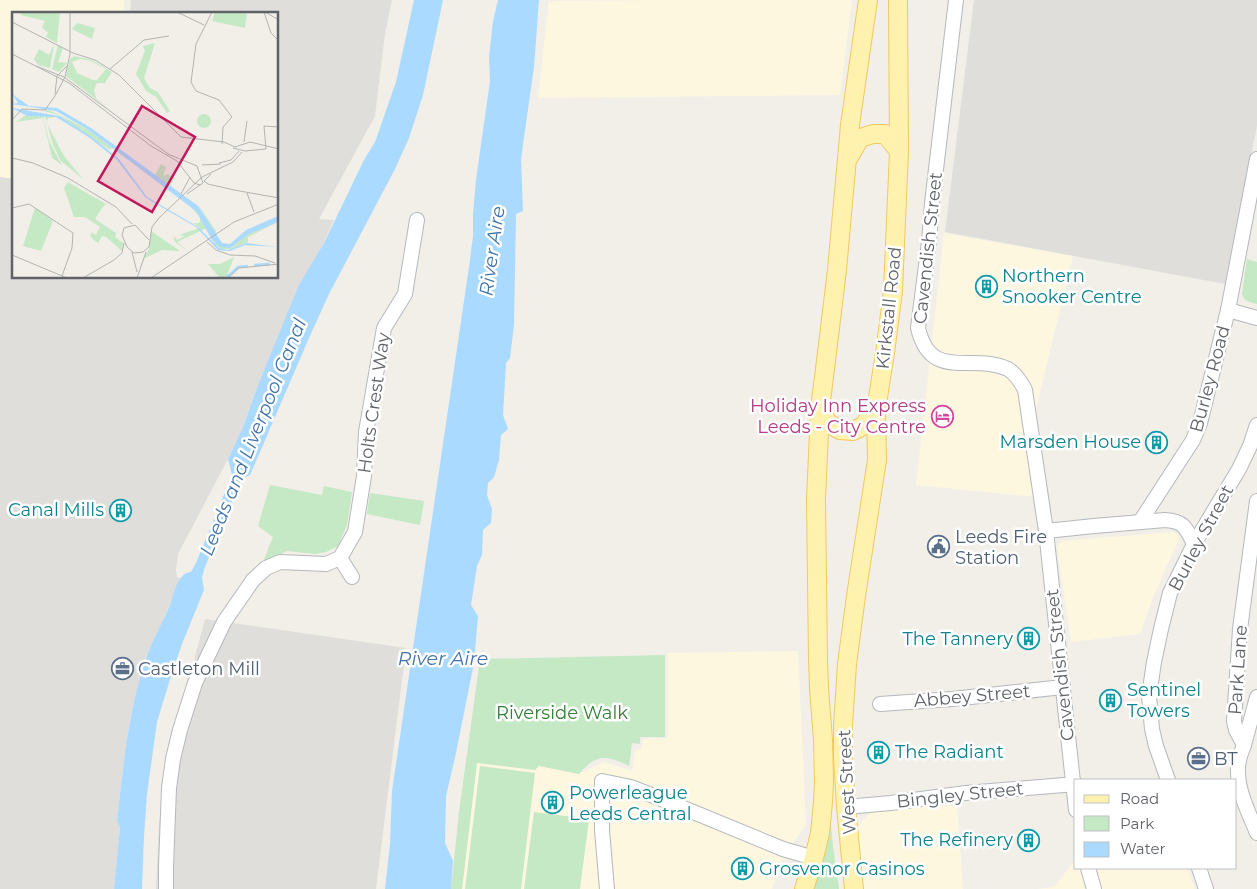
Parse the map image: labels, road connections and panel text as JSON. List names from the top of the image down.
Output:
{
  "streets": {
    "main road": ["Kirkstall Road", "West Street"],
    "street": [
      "Cavendish Street",
      "Burley Road",
      "Holts Crest Way",
      "Burley Street",
      "Park Lane",
      "Abbey Street",
      "Bingley Street"
    ]
  },
  "crossings": [
    ["Cavendish Street", "Abbey Street"],
    ["Cavendish Street", "Bingley Street"],
    ["Kirkstall Road", "West Street"],
    ["West Street", "Bingley Street"]
  ],
  "water": ["River Aire", "Leeds and Liverpool Canal"],
  "parks": ["Riverside Walk"],
  "places": {
    "building": [
      "Northern Snooker Centre",
      "Marsden House",
      "Canal Mills",
      "The Tannery",
      "Sentinel Towers",
      "The Radiant",
      "Powerleague Leeds Central",
      "The Refinery",
      "Grosvenor Casinos"
    ],
    "hotel": ["Holiday Inn Express Leeds - City Centre"],
    "public building": ["Leeds Fire Station"],
    "office": ["Castleton Mill", "BT"]
  },
  "legend": ["Road", "Park", "Water"]
}
